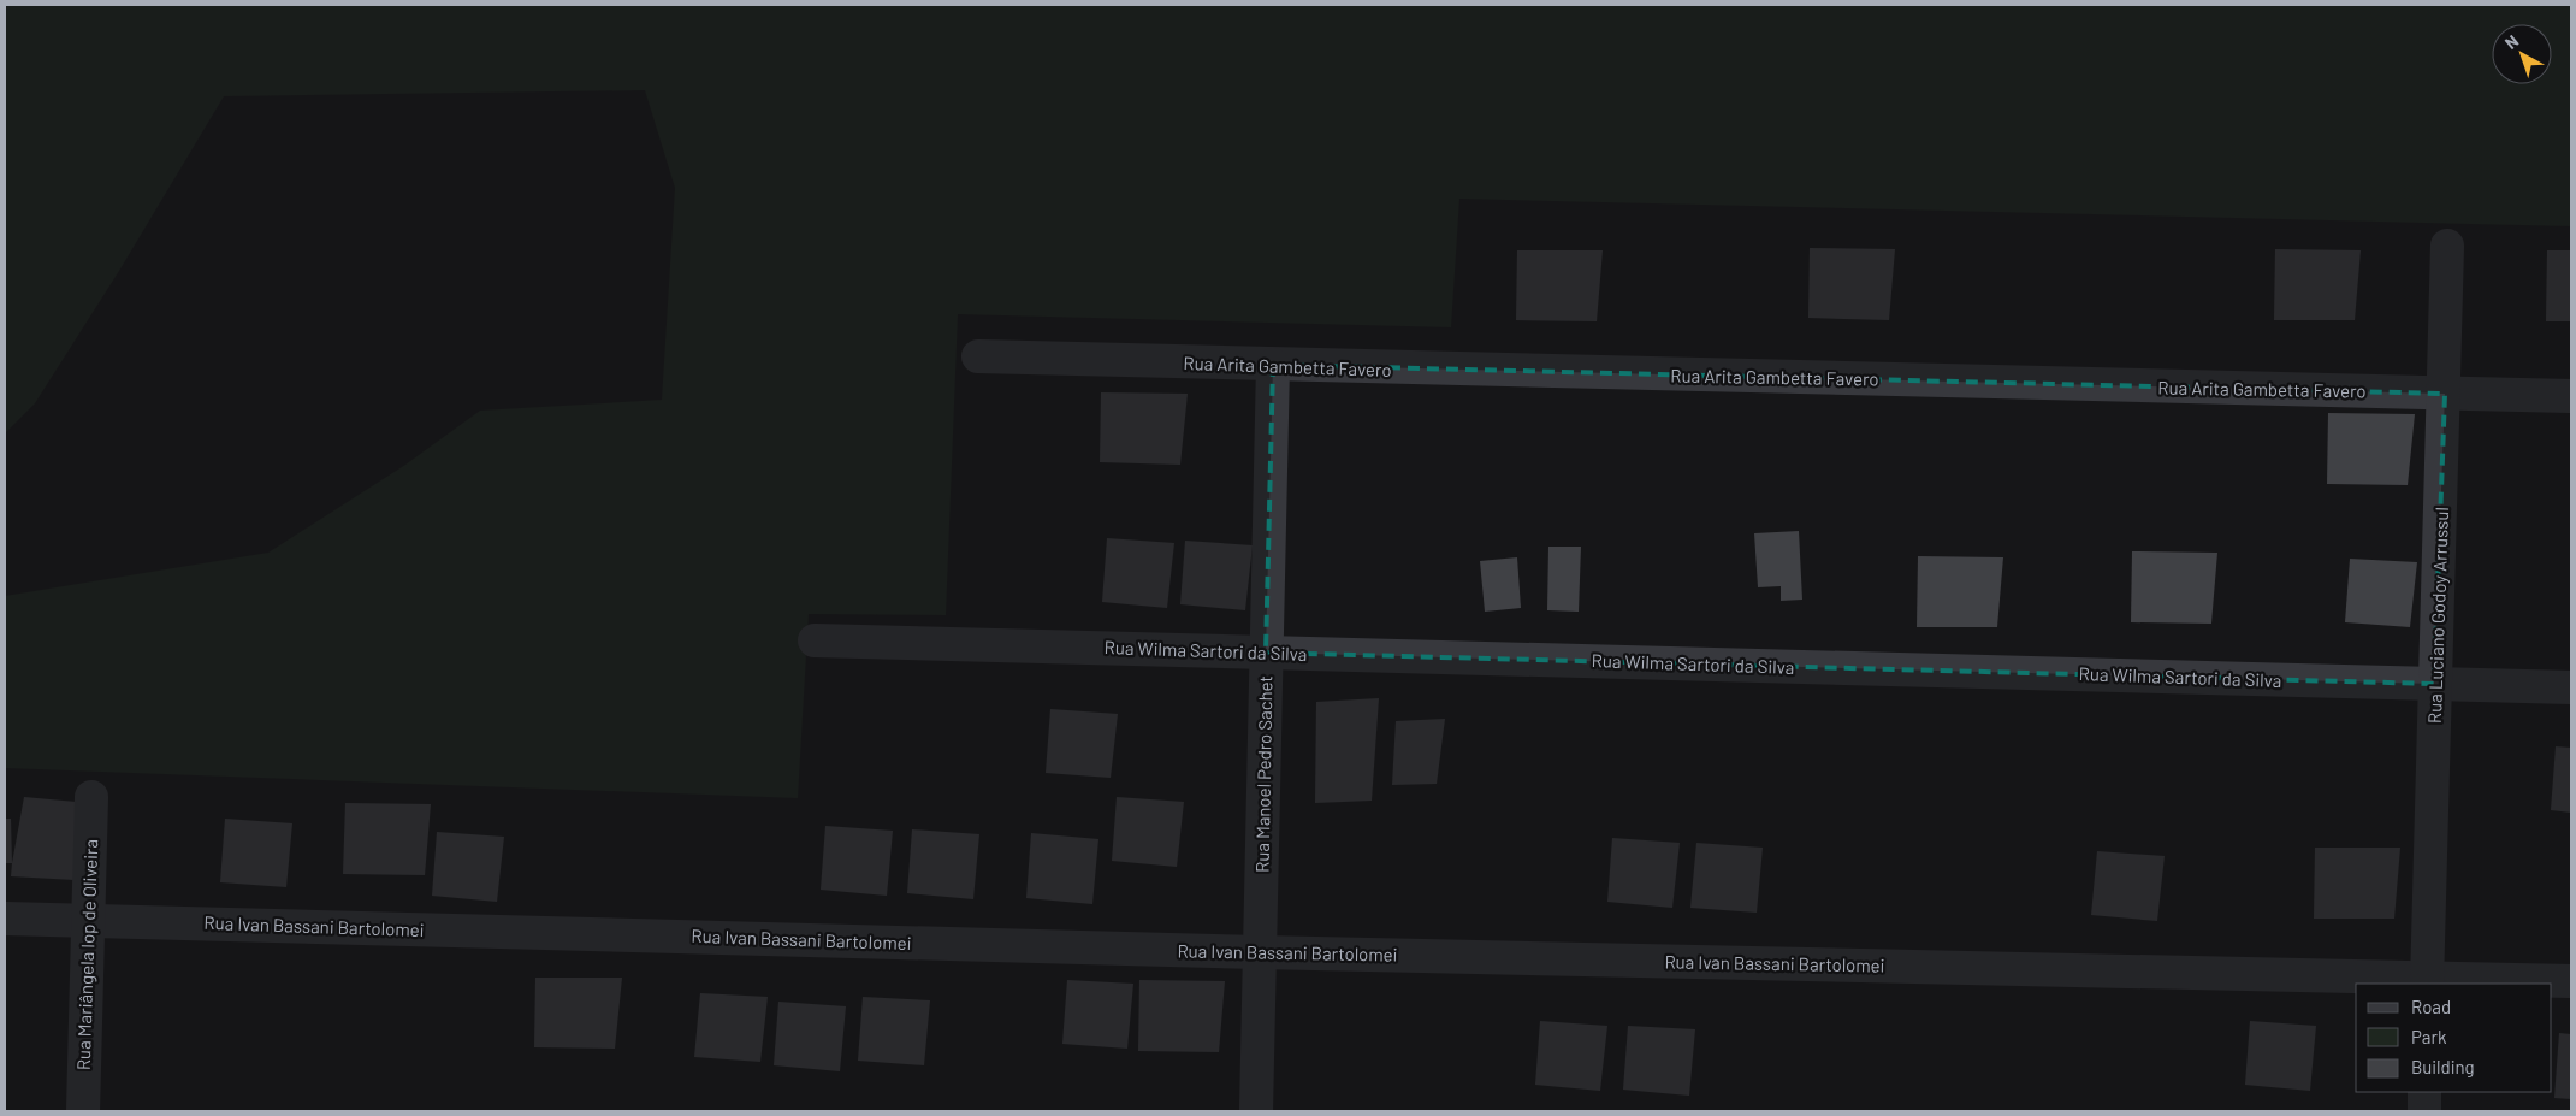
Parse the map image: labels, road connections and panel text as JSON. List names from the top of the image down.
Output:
{
  "streets": {
    "street": [
      "Rua Arita Gambetta Favero",
      "Rua Luciano Godoy Arrussul",
      "Rua Wilma Sartori da Silva",
      "Rua Manoel Pedro Sachet",
      "Rua Ivan Bassani Bartolomei",
      "Rua Mariângela Iop de Oliveira"
    ]
  },
  "crossings": [
    ["Rua Arita Gambetta Favero", "Rua Luciano Godoy Arrussul"],
    ["Rua Arita Gambetta Favero", "Rua Manoel Pedro Sachet"],
    ["Rua Luciano Godoy Arrussul", "Rua Wilma Sartori da Silva"],
    ["Rua Luciano Godoy Arrussul", "Rua Ivan Bassani Bartolomei"],
    ["Rua Wilma Sartori da Silva", "Rua Manoel Pedro Sachet"],
    ["Rua Manoel Pedro Sachet", "Rua Ivan Bassani Bartolomei"],
    ["Rua Ivan Bassani Bartolomei", "Rua Mariângela Iop de Oliveira"]
  ],
  "legend": ["Road", "Park", "Building"],
  "north": "top left"
}
